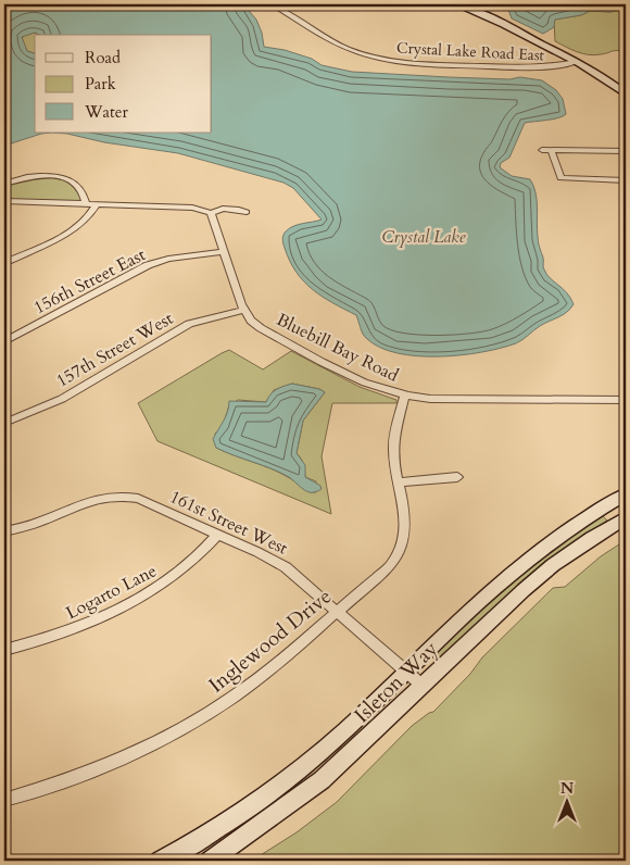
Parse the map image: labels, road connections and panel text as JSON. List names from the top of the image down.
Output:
{
  "streets": {
    "main road": ["Isleton Way"],
    "street": [
      "Crystal Lake Road East",
      "156th Street East",
      "Bluebill Bay Road",
      "157th Street West",
      "161st Street West",
      "Logarto Lane",
      "Inglewood Drive"
    ]
  },
  "crossings": [
    ["156th Street East", "Bluebill Bay Road"],
    ["Bluebill Bay Road", "157th Street West"],
    ["Bluebill Bay Road", "Inglewood Drive"],
    ["161st Street West", "Logarto Lane"],
    ["161st Street West", "Inglewood Drive"],
    ["161st Street West", "Isleton Way"]
  ],
  "water": ["Crystal Lake"],
  "legend": ["Road", "Park", "Water"],
  "north": "top"
}
